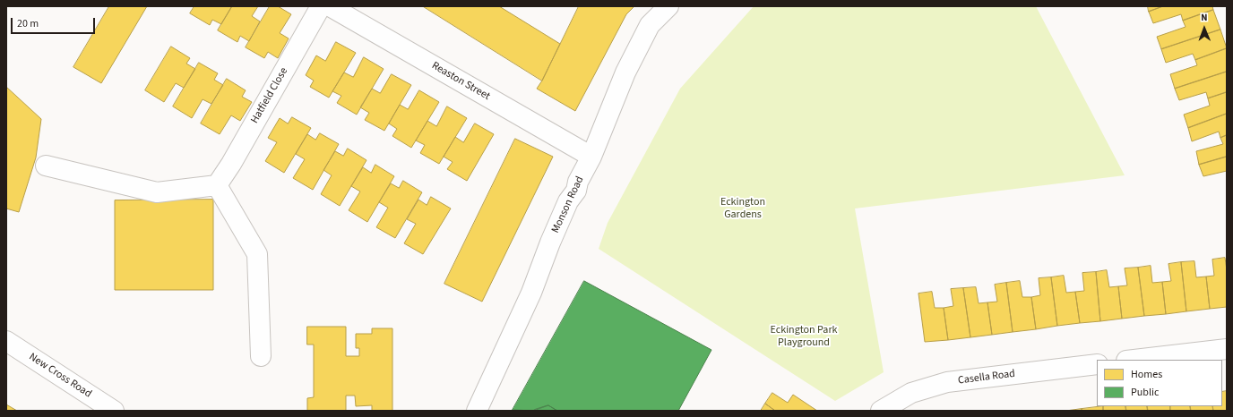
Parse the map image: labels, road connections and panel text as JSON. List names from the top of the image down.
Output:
{
  "streets": {
    "main road": [
      "Reaston Street",
      "Hatfield Close",
      "Monson Road",
      "New Cross Road",
      "Casella Road"
    ]
  },
  "crossings": [
    ["Reaston Street", "Monson Road"]
  ],
  "parks": ["Eckington Gardens", "Eckington Park Playground"],
  "legend": ["Homes", "Public"],
  "scale_bar": "20 m",
  "north": "top"
}
